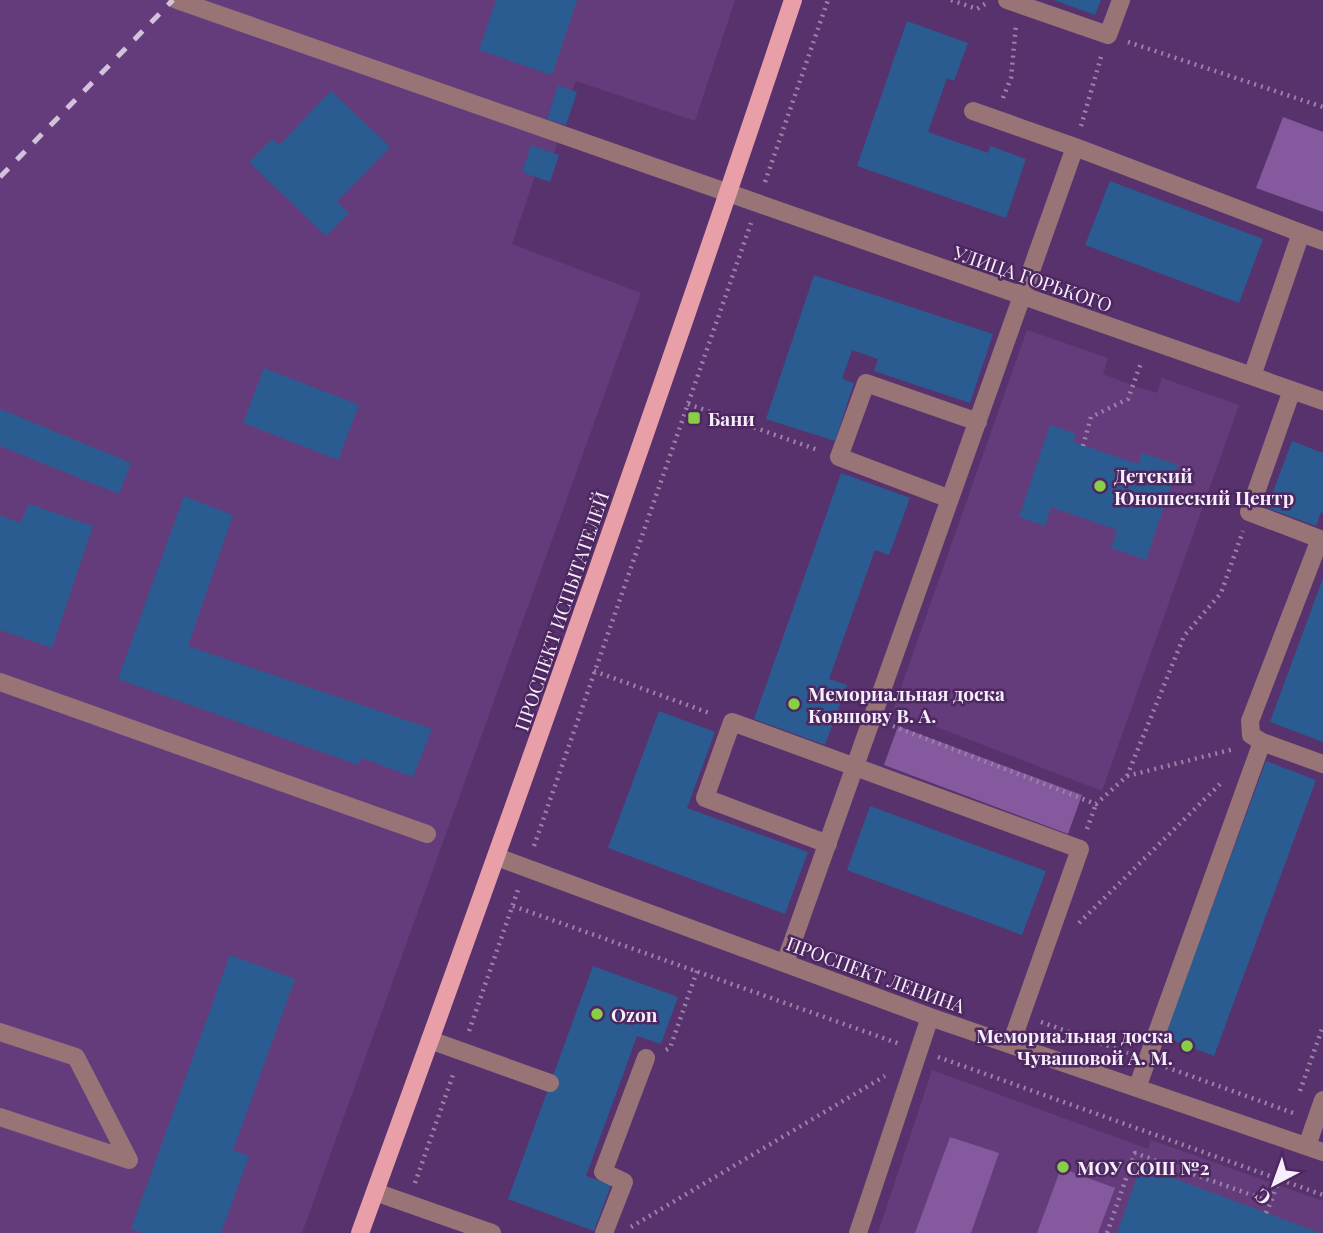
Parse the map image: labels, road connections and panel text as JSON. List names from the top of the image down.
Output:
{
  "streets": {
    "main road": ["ПРОСПЕКТ ИСПЫТАТЕЛЕЙ"],
    "street": ["УЛИЦА ГОРЬКОГО", "ПРОСПЕКТ ЛЕНИНА"]
  },
  "crossings": [
    ["УЛИЦА ГОРЬКОГО", "ПРОСПЕКТ ИСПЫТАТЕЛЕЙ"],
    ["ПРОСПЕКТ ИСПЫТАТЕЛЕЙ", "ПРОСПЕКТ ЛЕНИНА"]
  ],
  "places": {
    "transit": ["Бани"],
    "other": [
      "Детский Юношеский Центр",
      "Мемориальная доска Ковшову В. А.",
      "Ozon",
      "Мемориальная доска Чувашовой А. М.",
      "МОУ СОШ №2"
    ]
  },
  "north": "bottom left"
}
